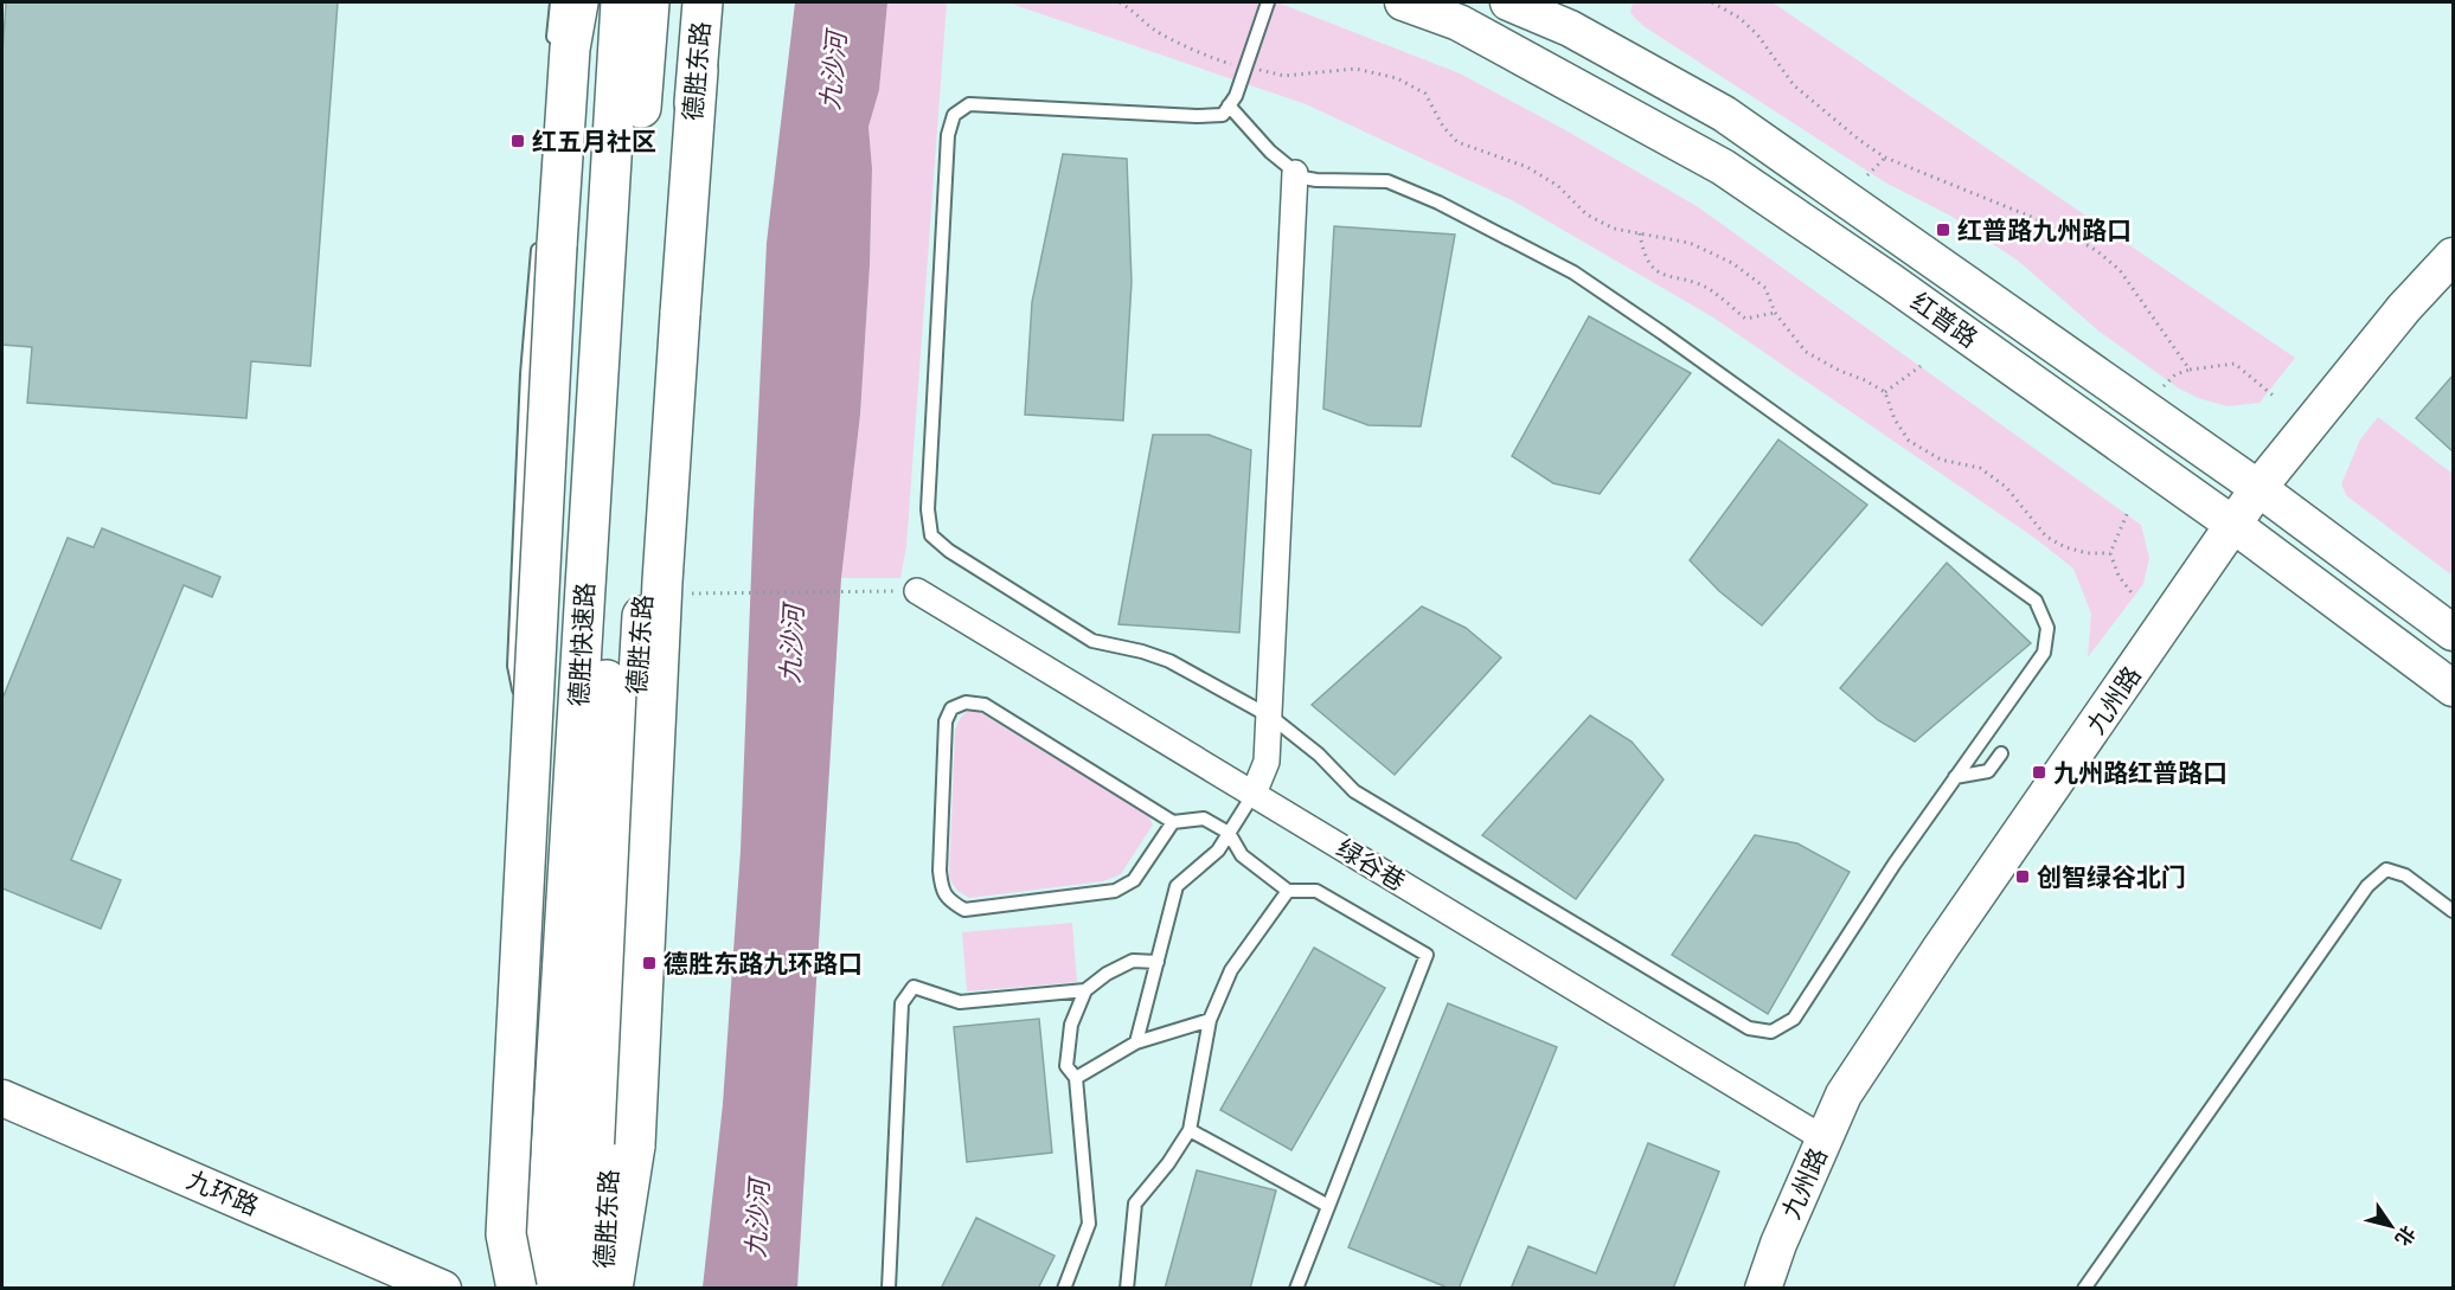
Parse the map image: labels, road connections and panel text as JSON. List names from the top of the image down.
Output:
{
  "streets": {
    "main road": [
      "德胜东路",
      "红普路",
      "德胜快速路",
      "九州路",
      "九环路"
    ],
    "street": ["绿谷巷"]
  },
  "crossings": [
    ["红普路", "九州路"],
    ["九州路", "绿谷巷"]
  ],
  "water": ["九沙河"],
  "places": {
    "transit": [
      "红五月社区",
      "红普路九州路口",
      "九州路红普路口",
      "创智绿谷北门",
      "德胜东路九环路口"
    ]
  },
  "north": "bottom right"
}
